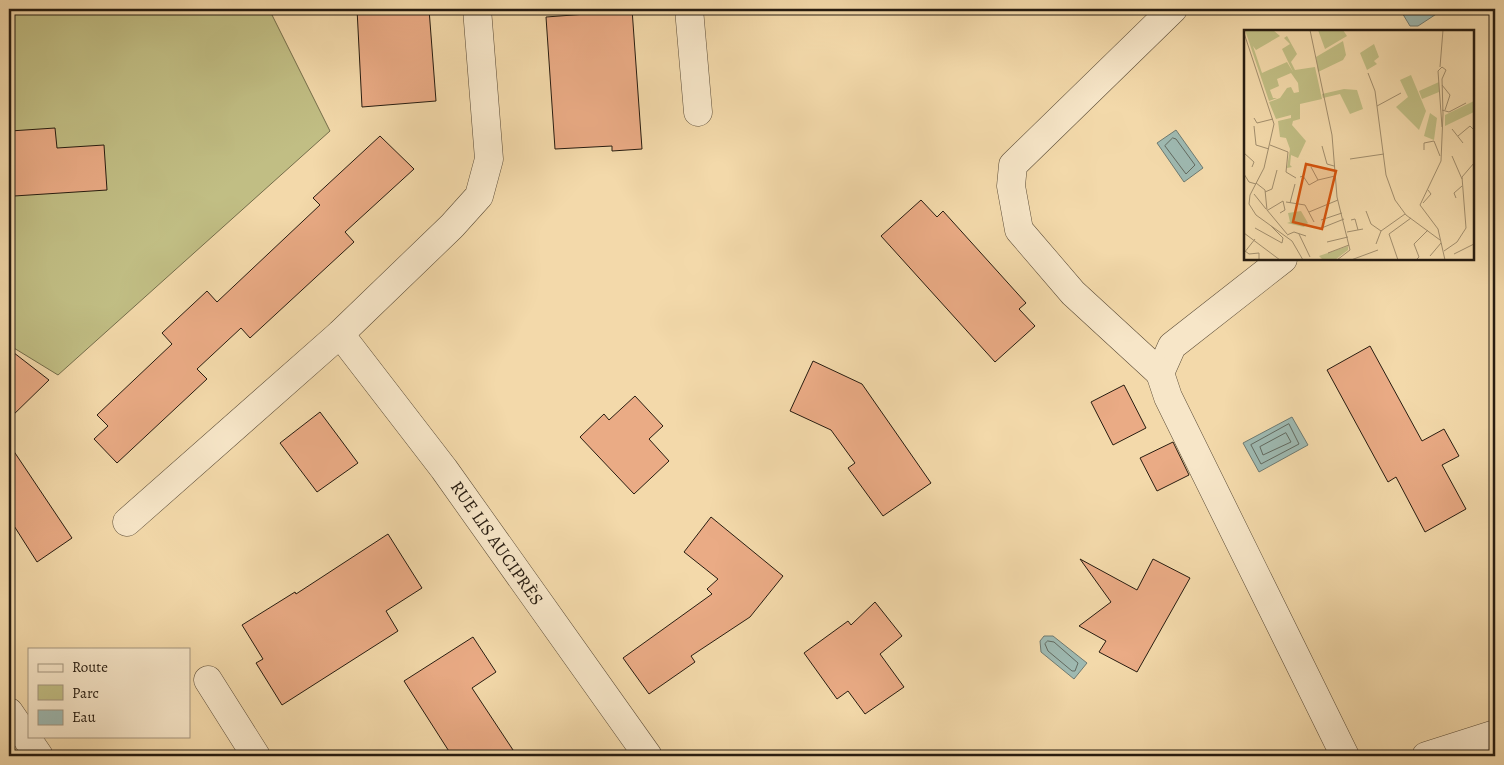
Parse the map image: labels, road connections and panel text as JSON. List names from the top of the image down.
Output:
{
  "streets": {
    "street": ["RUE LIS AUCIPRÈS"]
  },
  "legend": ["Route", "Parc", "Eau"]
}
